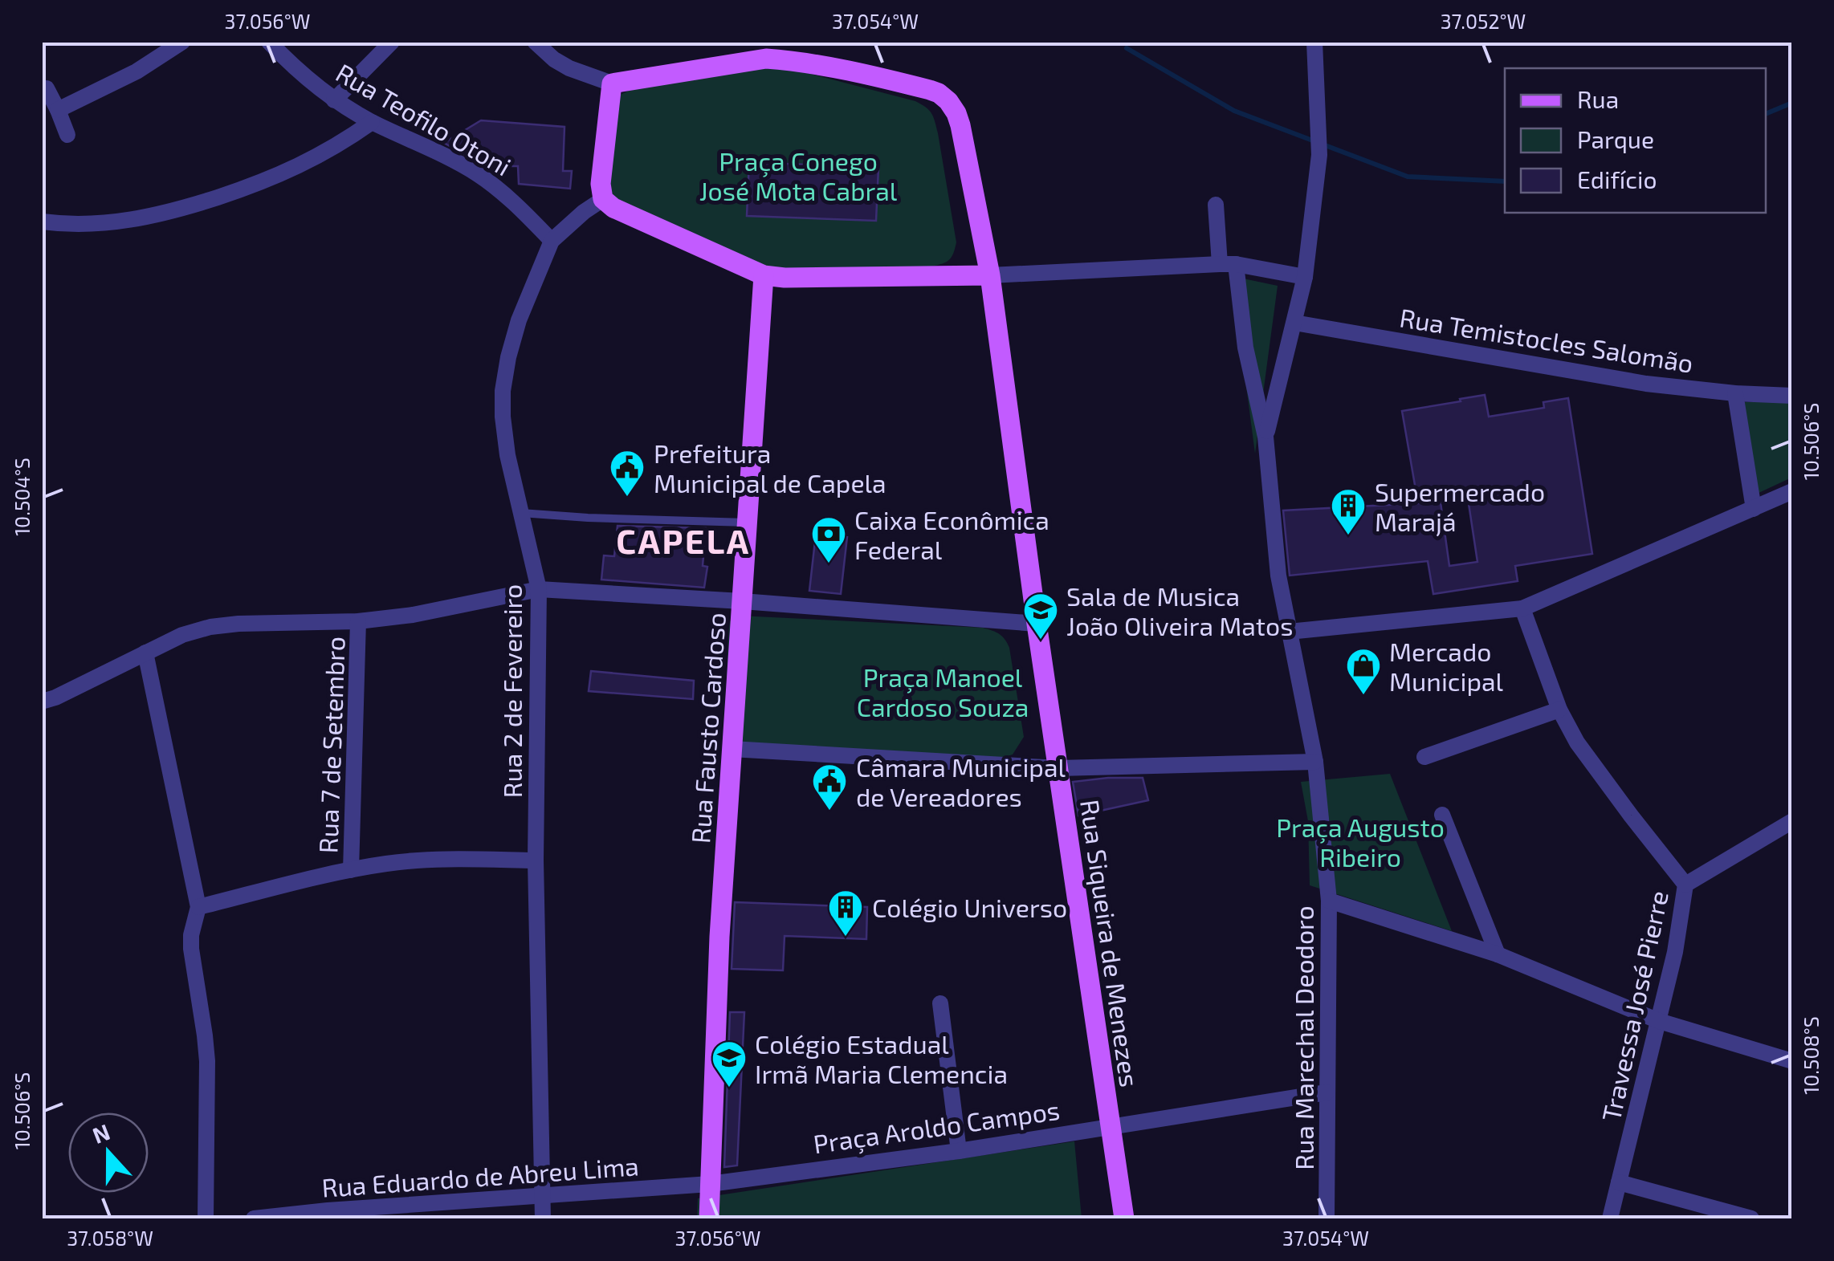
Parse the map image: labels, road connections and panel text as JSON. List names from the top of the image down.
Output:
{
  "streets": {
    "main road": ["Rua Fausto Cardoso", "Rua Siqueira de Menezes"],
    "street": [
      "Rua Teofilo Otoni",
      "Rua Temistocles Salomão",
      "Rua 2 de Fevereiro",
      "Rua 7 de Setembro",
      "Travessa José Pierre",
      "Rua Marechal Deodoro",
      "Praça Aroldo Campos",
      "Rua Eduardo de Abreu Lima"
    ]
  },
  "crossings": [
    ["Rua Teofilo Otoni", "Rua 2 de Fevereiro"],
    ["Rua 2 de Fevereiro", "Rua Eduardo de Abreu Lima"],
    ["Rua Fausto Cardoso", "Praça Aroldo Campos"],
    ["Rua Fausto Cardoso", "Rua Eduardo de Abreu Lima"],
    ["Rua Siqueira de Menezes", "Praça Aroldo Campos"],
    ["Rua Marechal Deodoro", "Praça Aroldo Campos"],
    ["Praça Aroldo Campos", "Rua Eduardo de Abreu Lima"]
  ],
  "districts": ["CAPELA"],
  "parks": ["Praça Conego José Mota Cabral", "Praça Manoel Cardoso Souza", "Praça Augusto Ribeiro"],
  "places": {
    "public building": ["Prefeitura Municipal de Capela", "Câmara Municipal de Vereadores"],
    "building": ["Supermercado Marajá", "Colégio Universo"],
    "bank": ["Caixa Econômica Federal"],
    "school or university": ["Sala de Musica João Oliveira Matos", "Colégio Estadual Irmã Maria Clemencia"],
    "shop": ["Mercado Municipal"]
  },
  "legend": ["Rua", "Parque", "Edifício"],
  "north": "top",
  "coordinates": [
    "37.056°W",
    "37.054°W",
    "37.052°W",
    "10.506°S",
    "10.504°S",
    "10.508°S",
    "37.058°W"
  ]
}
